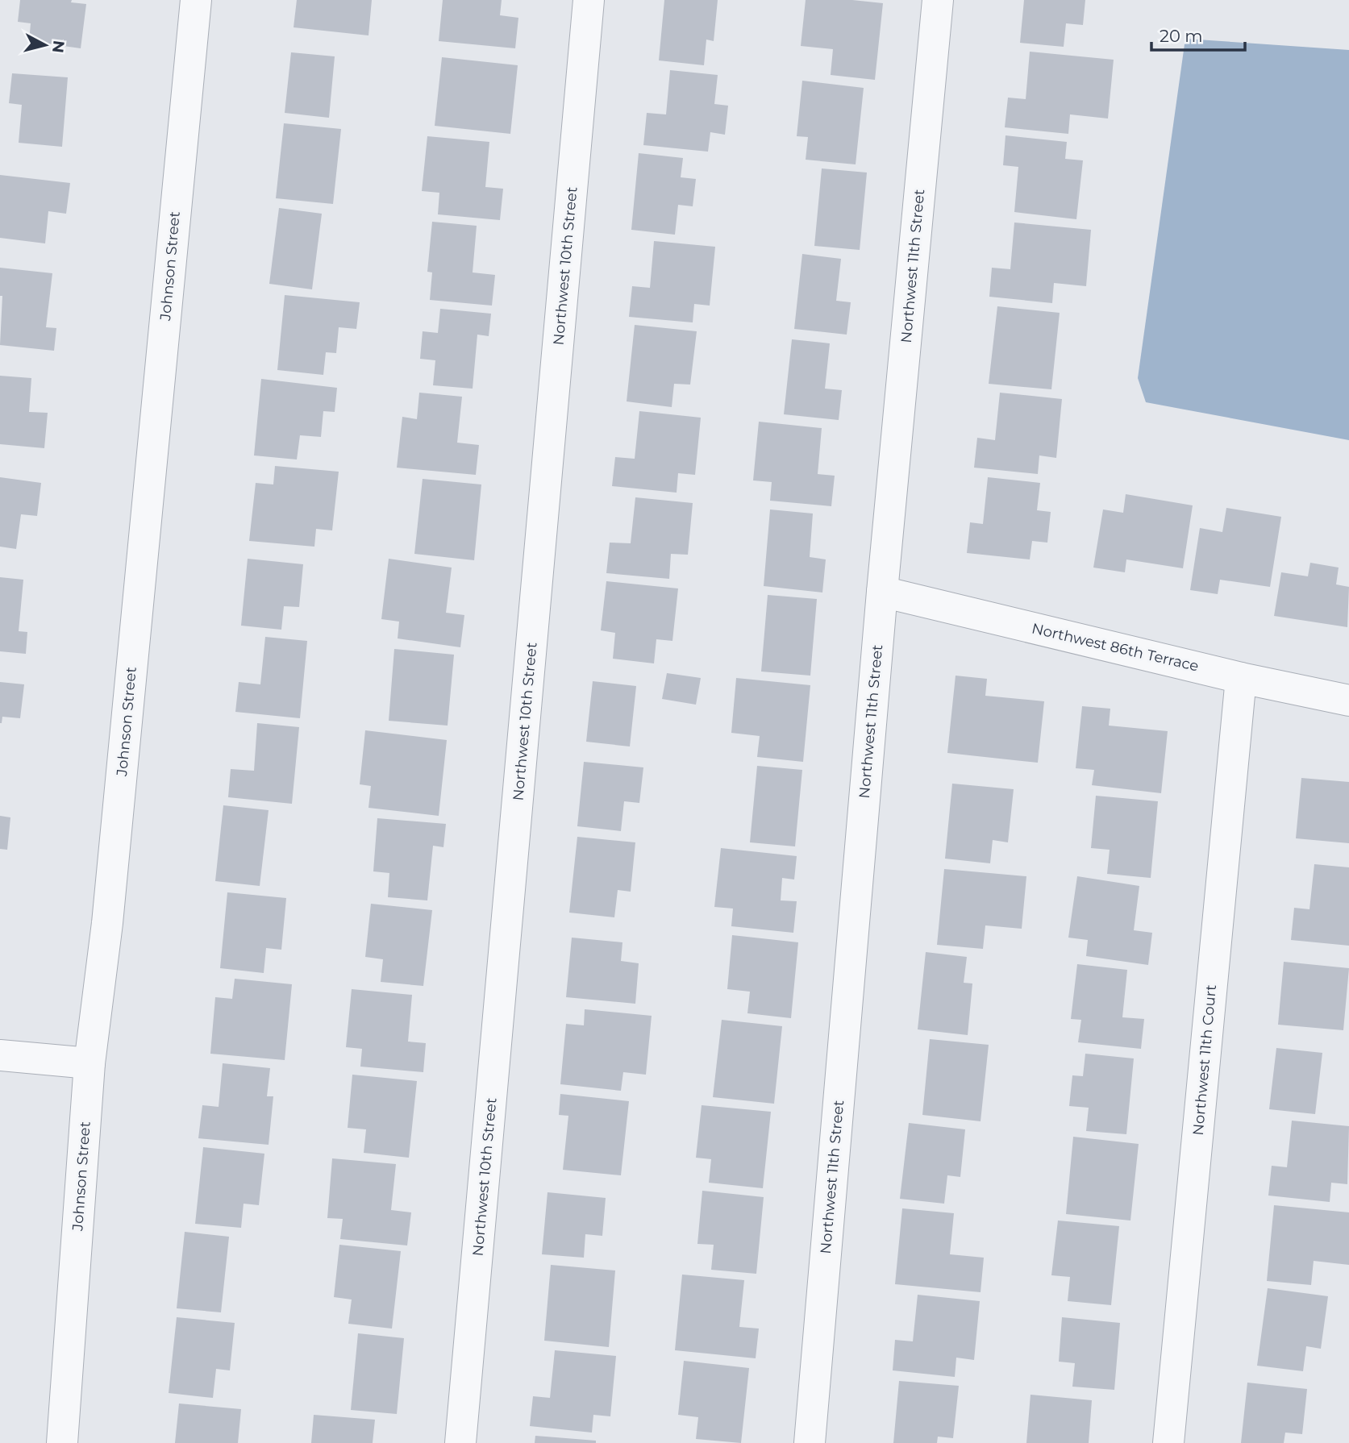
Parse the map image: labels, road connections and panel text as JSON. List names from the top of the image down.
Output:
{
  "streets": {
    "street": [
      "Johnson Street",
      "Northwest 10th Street",
      "Northwest 11th Street",
      "Northwest 86th Terrace",
      "Northwest 11th Court"
    ]
  },
  "crossings": [
    ["Northwest 11th Street", "Northwest 86th Terrace"],
    ["Northwest 86th Terrace", "Northwest 11th Court"]
  ],
  "scale_bar": "20 m",
  "north": "right"
}
